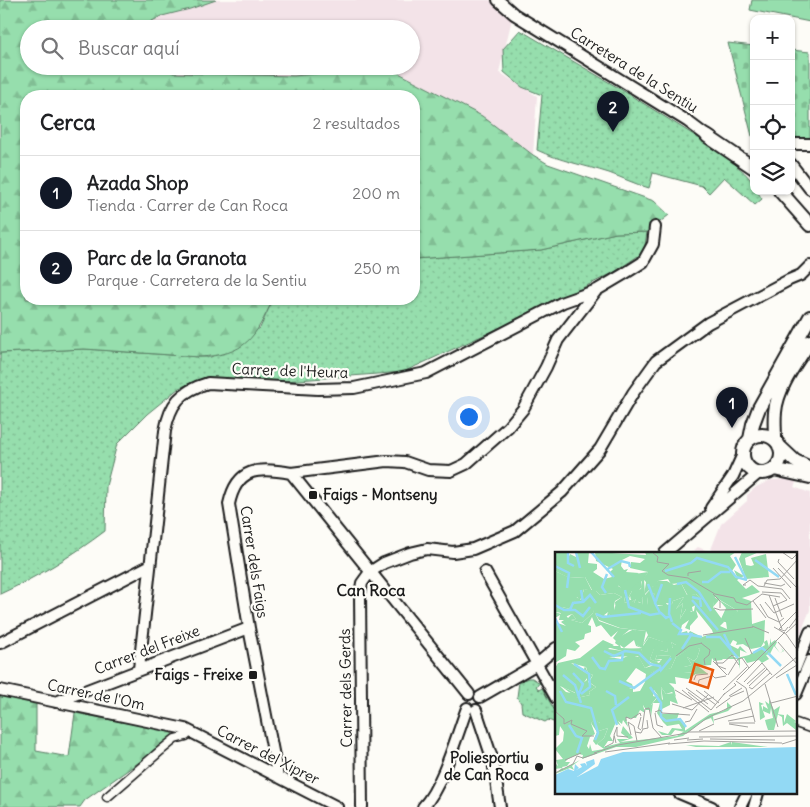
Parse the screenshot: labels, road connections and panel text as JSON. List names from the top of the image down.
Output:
{
  "streets": {
    "street": [
      "Carretera de la Sentiu",
      "Carrer de l'Heura",
      "Carrer dels Faigs",
      "Carrer del Freixe",
      "Carrer dels Gerds",
      "Carrer de l'Om",
      "Carrer del Xiprer"
    ]
  },
  "crossings": [
    ["Carrer de l'Heura", "Carrer dels Faigs"],
    ["Carrer de l'Heura", "Carrer del Freixe"],
    ["Carrer dels Faigs", "Carrer del Freixe"],
    ["Carrer dels Faigs", "Carrer del Xiprer"],
    ["Carrer del Freixe", "Carrer de l'Om"],
    ["Carrer de l'Om", "Carrer del Xiprer"]
  ],
  "districts": ["Can Roca"],
  "places": {
    "transit": ["Faigs - Montseny", "Faigs - Freixe"],
    "other": ["Poliesportiu de Can Roca"]
  },
  "page": {
    "map_buttons": ["+", "−"],
    "search": "Buscar aquí",
    "heading": ["Cerca", "2 resultados"],
    "pins": ["2", "1"],
    "list": [
      {
        "mark": "1",
        "name": "Azada Shop",
        "note": "Tienda · Carrer de Can Roca",
        "value": "200 m"
      },
      {
        "mark": "2",
        "name": "Parc de la Granota",
        "note": "Parque · Carretera de la Sentiu",
        "value": "250 m"
      }
    ]
  }
}
